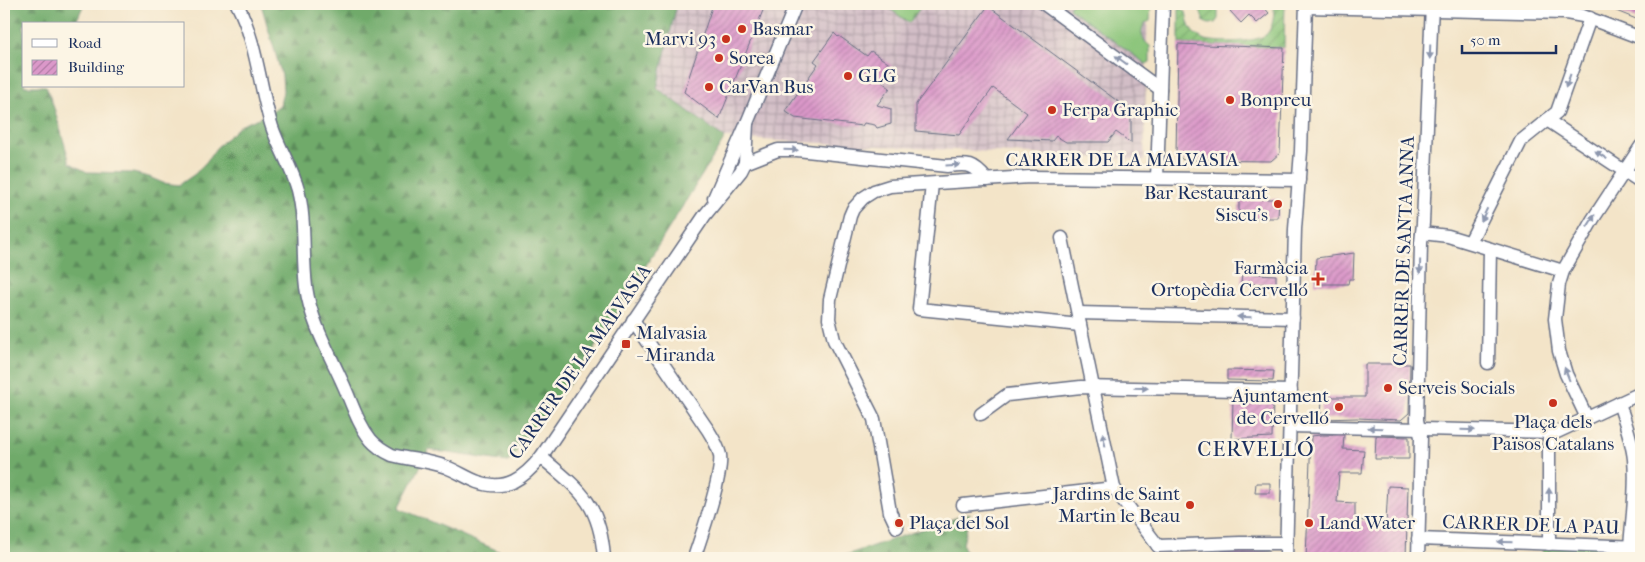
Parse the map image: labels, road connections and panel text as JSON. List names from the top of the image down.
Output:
{
  "streets": {
    "street": ["CARRER DE LA MALVASIA", "CARRER DE SANTA ANNA", "CARRER DE LA PAU"]
  },
  "crossings": [
    ["CARRER DE SANTA ANNA", "CARRER DE LA PAU"]
  ],
  "one_way": ["CARRER DE SANTA ANNA"],
  "districts": ["CERVELLÓ"],
  "places": {
    "other": [
      "Basmar",
      "Marvi 93",
      "Sorea",
      "GLG",
      "CarVan Bus",
      "Bonpreu",
      "Ferpa Graphic",
      "Bar Restaurant Siscu's",
      "Serveis Socials",
      "Plaça dels Països Catalans",
      "Ajuntament de Cervelló",
      "Jardins de Saint Martin le Beau",
      "Plaça del Sol",
      "Land Water"
    ],
    "health": ["Farmàcia Ortopèdia Cervelló"],
    "transit": ["Malvasia - Miranda"]
  },
  "legend": ["Road", "Building"],
  "scale_bar": "50 m"
}
